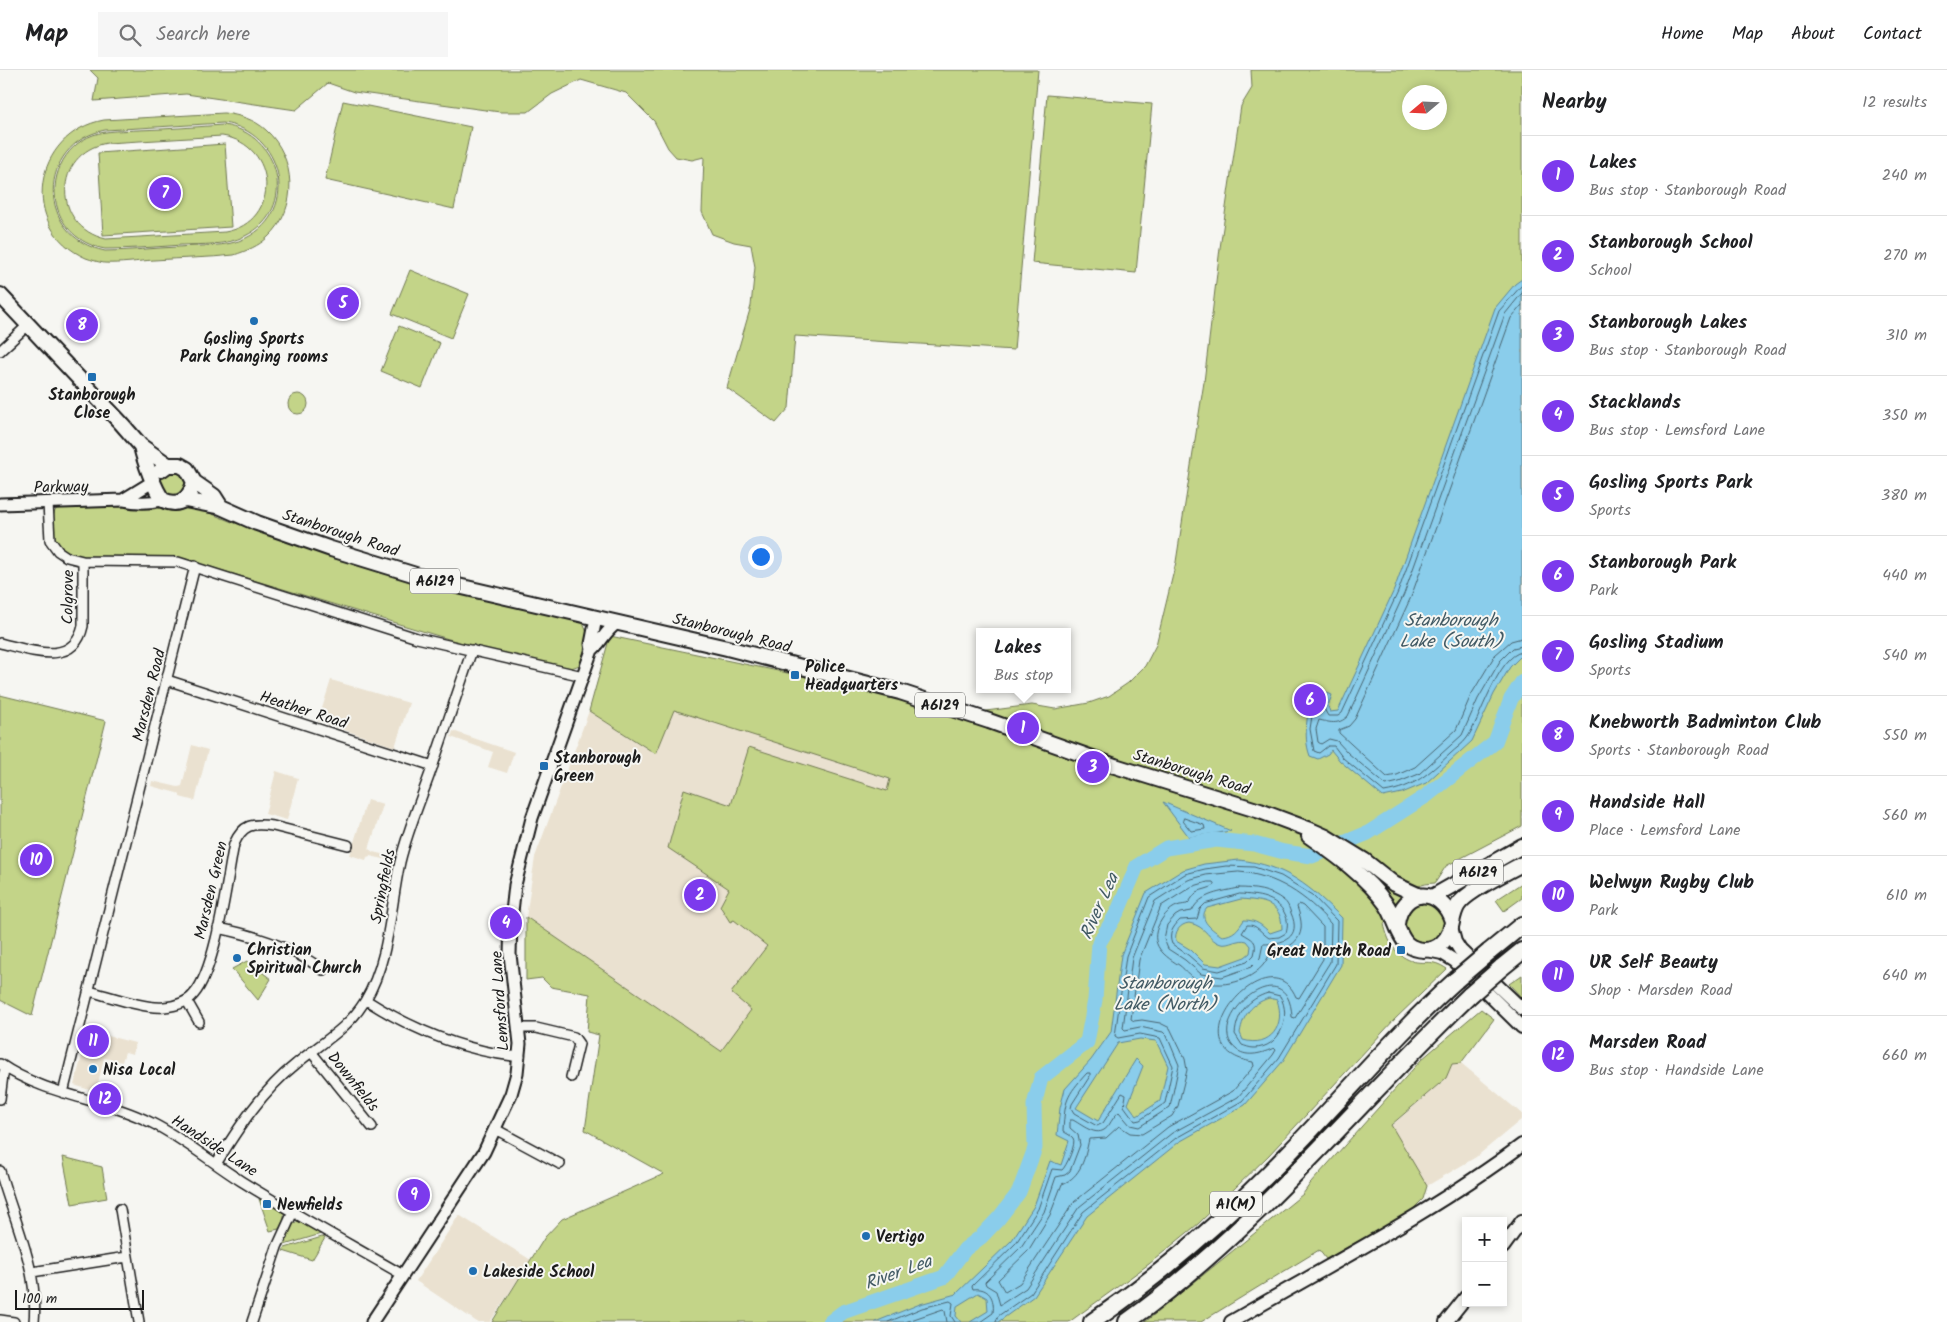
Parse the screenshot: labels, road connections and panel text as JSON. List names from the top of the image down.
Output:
{
  "streets": {
    "highway": ["A1(M)"],
    "main road": ["Stanborough Road", "A6129"],
    "street": [
      "Parkway",
      "Colgrove",
      "Marsden Road",
      "Heather Road",
      "Springfields",
      "Marsden Green",
      "Lemsford Lane",
      "Downfields",
      "Handside Lane"
    ]
  },
  "crossings": [
    ["Parkway", "Stanborough Road"],
    ["Stanborough Road", "A6129"],
    ["Stanborough Road", "Lemsford Lane"],
    ["Marsden Road", "Heather Road"],
    ["Marsden Road", "Handside Lane"],
    ["Heather Road", "Springfields"],
    ["Springfields", "Downfields"],
    ["Springfields", "Handside Lane"],
    ["Lemsford Lane", "Handside Lane"]
  ],
  "water": ["Stanborough Lake (South)", "River Lea", "Stanborough Lake (North)"],
  "places": {
    "other": [
      "Gosling Sports Park Changing rooms",
      "Christian Spiritual Church",
      "Nisa Local",
      "Vertigo",
      "Lakeside School"
    ],
    "transit": [
      "Stanborough Close",
      "Police Headquarters",
      "Stanborough Green",
      "Great North Road",
      "Newfields"
    ]
  },
  "scale_bar": "100 m",
  "north": "left",
  "page": {
    "header": "Map",
    "search": "Search here",
    "nav": [
      "Home",
      "Map",
      "About",
      "Contact"
    ],
    "heading": ["Nearby", "12 results"],
    "list": [
      {
        "mark": "1",
        "name": "Lakes",
        "note": "Bus stop · Stanborough Road",
        "value": "240 m"
      },
      {
        "mark": "2",
        "name": "Stanborough School",
        "note": "School",
        "value": "270 m"
      },
      {
        "mark": "3",
        "name": "Stanborough Lakes",
        "note": "Bus stop · Stanborough Road",
        "value": "310 m"
      },
      {
        "mark": "4",
        "name": "Stacklands",
        "note": "Bus stop · Lemsford Lane",
        "value": "350 m"
      },
      {
        "mark": "5",
        "name": "Gosling Sports Park",
        "note": "Sports",
        "value": "380 m"
      },
      {
        "mark": "6",
        "name": "Stanborough Park",
        "note": "Park",
        "value": "440 m"
      },
      {
        "mark": "7",
        "name": "Gosling Stadium",
        "note": "Sports",
        "value": "540 m"
      },
      {
        "mark": "8",
        "name": "Knebworth Badminton Club",
        "note": "Sports · Stanborough Road",
        "value": "550 m"
      },
      {
        "mark": "9",
        "name": "Handside Hall",
        "note": "Place · Lemsford Lane",
        "value": "560 m"
      },
      {
        "mark": "10",
        "name": "Welwyn Rugby Club",
        "note": "Park",
        "value": "610 m"
      },
      {
        "mark": "11",
        "name": "UR Self Beauty",
        "note": "Shop · Marsden Road",
        "value": "640 m"
      },
      {
        "mark": "12",
        "name": "Marsden Road",
        "note": "Bus stop · Handside Lane",
        "value": "660 m"
      }
    ],
    "pins": [
      "7",
      "5",
      "8",
      "6",
      "1",
      "3",
      "10",
      "2",
      "4",
      "11",
      "12",
      "9"
    ],
    "popup": ["Lakes", "Bus stop"],
    "map_buttons": ["+", "−"],
    "scale": "100 m"
  }
}
